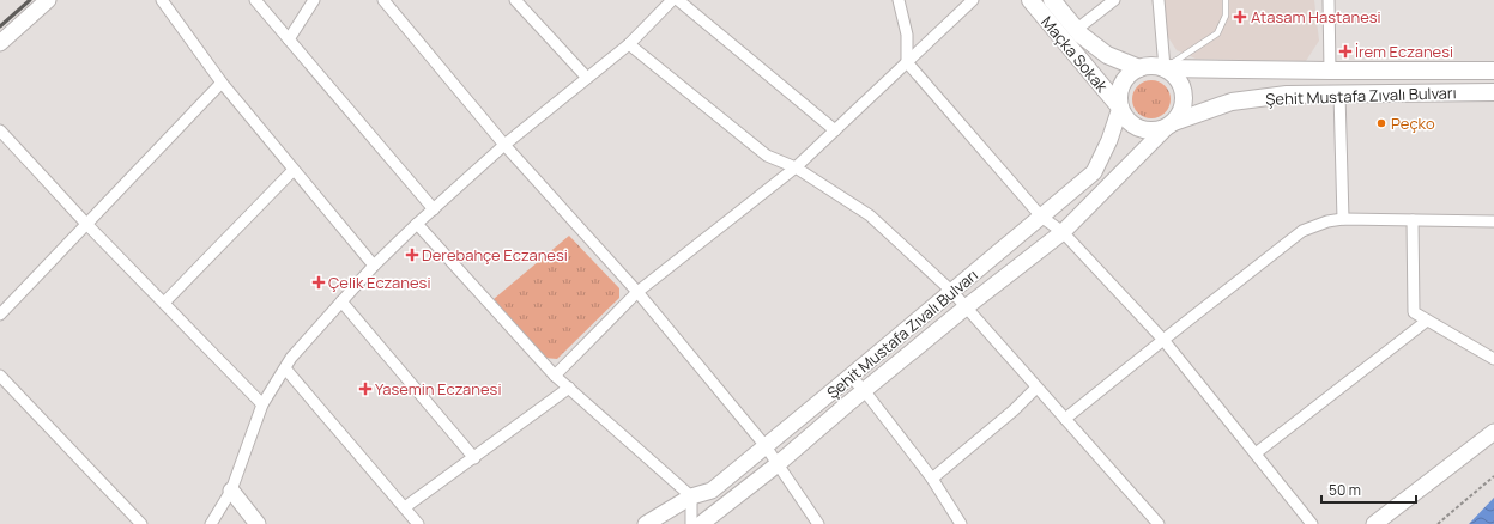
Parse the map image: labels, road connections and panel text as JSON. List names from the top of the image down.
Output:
{
  "streets": {
    "main road": ["Maçka Sokak", "Şehit Mustafa Zıvalı Bulvarı"]
  },
  "crossings": [
    ["Maçka Sokak", "Şehit Mustafa Zıvalı Bulvarı"]
  ],
  "places": {
    "health": [
      "Atasam Hastanesi",
      "İrem Eczanesi",
      "Derebahçe Eczanesi",
      "Çelik Eczanesi",
      "Yasemin Eczanesi"
    ],
    "other": ["Peçko"]
  },
  "scale_bar": "50 m"
}
